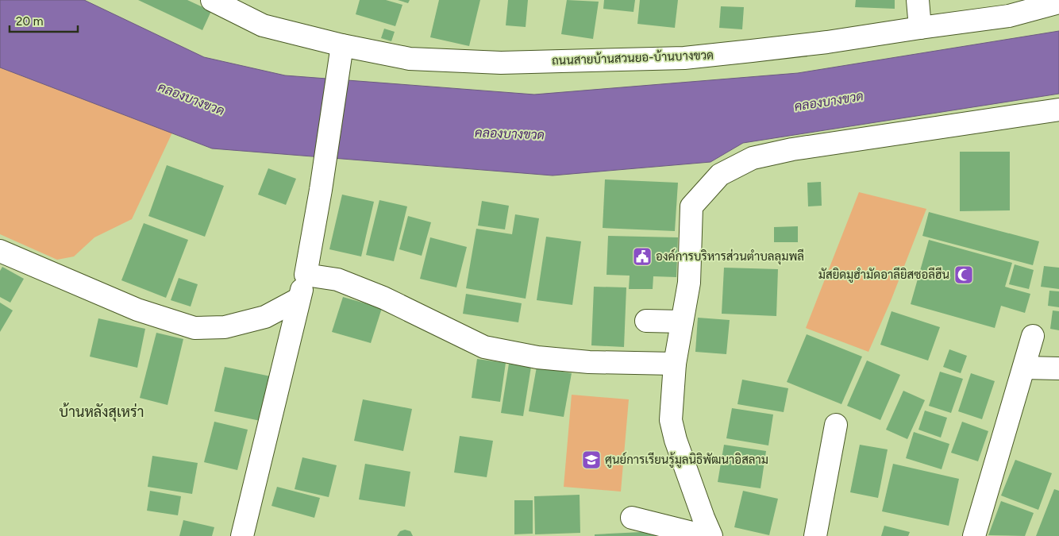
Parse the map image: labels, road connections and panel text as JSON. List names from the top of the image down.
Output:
{
  "streets": {
    "street": ["ถนนสายบ้านสวนยอ-บ้านบางขวด"]
  },
  "districts": ["บ้านหลังสุเหร่า"],
  "water": ["คลองบางขวด"],
  "places": {
    "public building": ["องค์การบริหารส่วนตำบลลุมพลี"],
    "mosque": ["มัสยิดมูฮำมัดอาลียิสซอลีฮีน"],
    "school or university": ["ศูนย์การเรียนรู้มูลนิธิพัฒนาอิสลาม"]
  },
  "scale_bar": "20 m"
}
